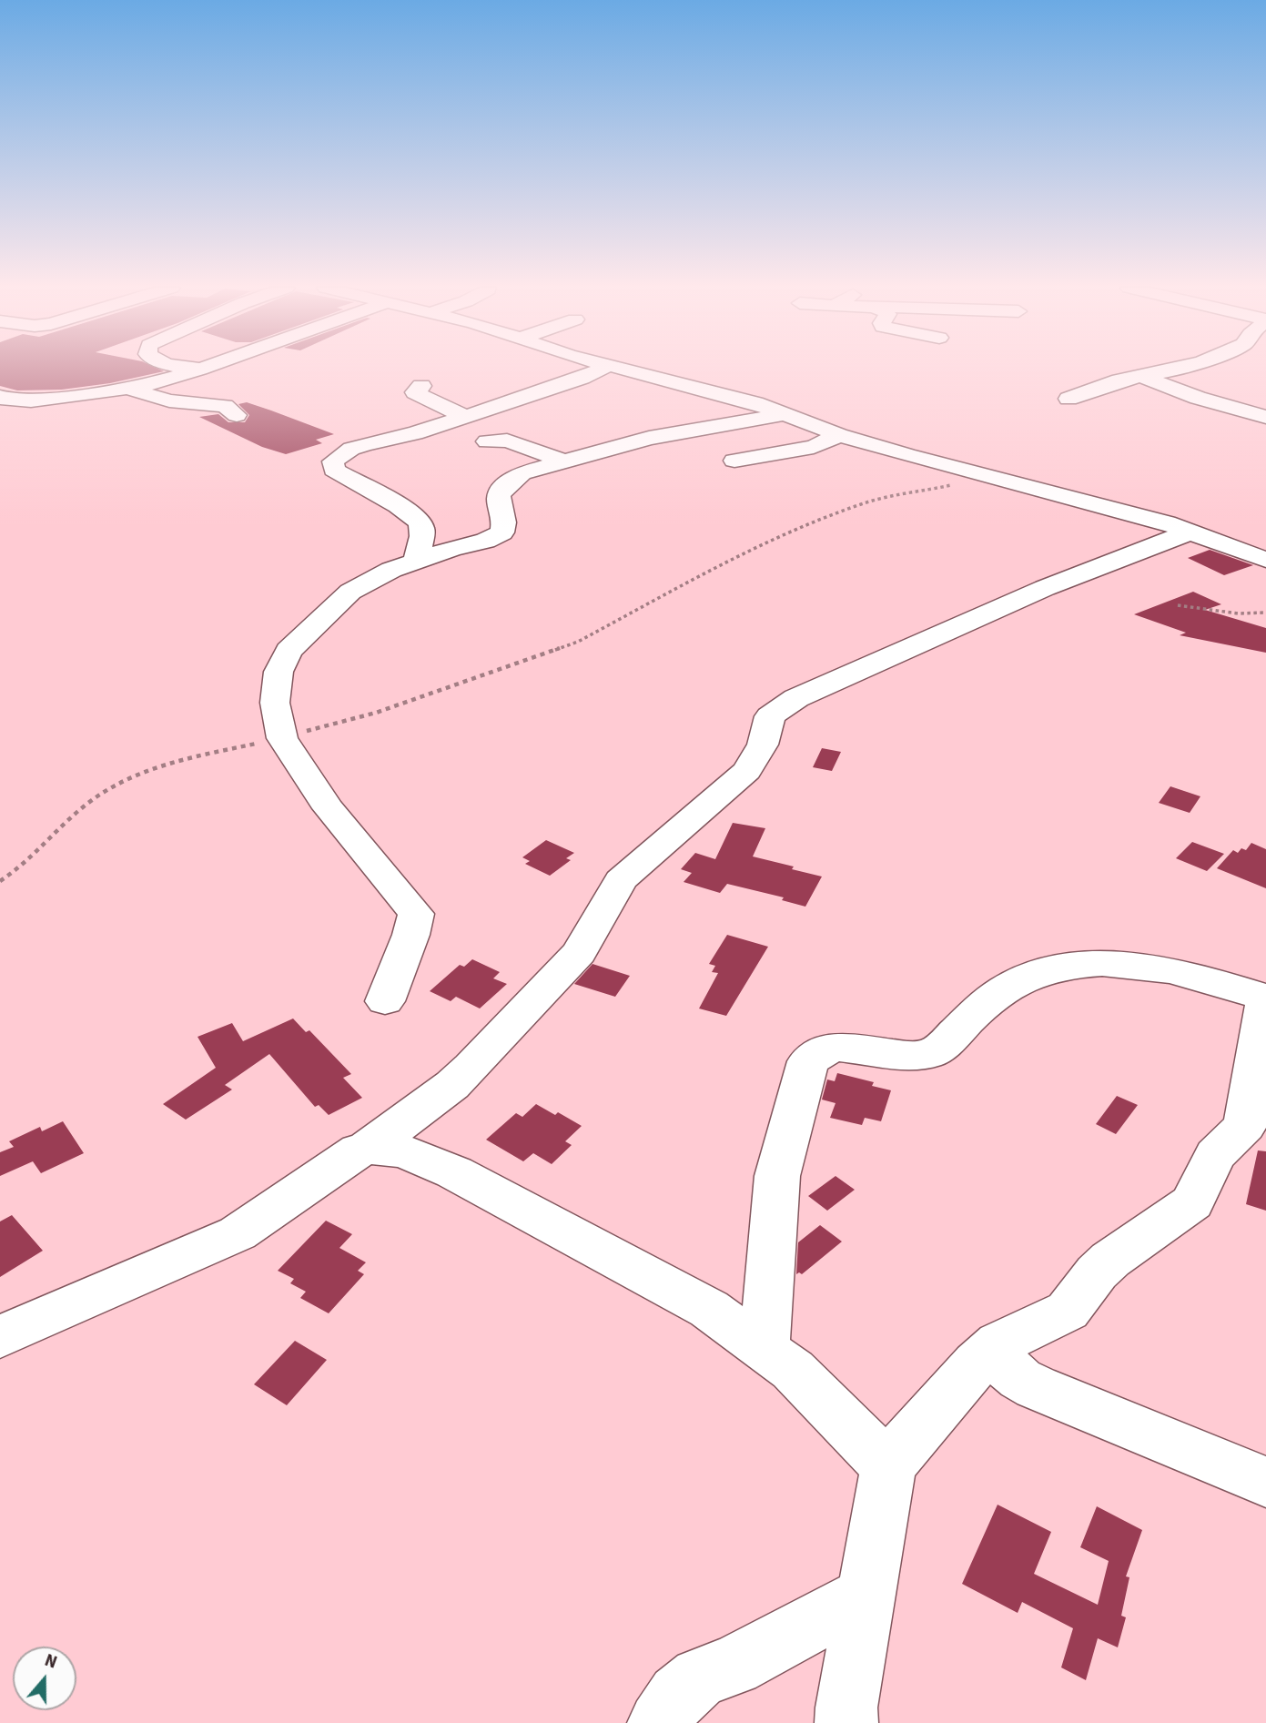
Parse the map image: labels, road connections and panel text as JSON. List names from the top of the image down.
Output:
{
  "north": "top"
}
